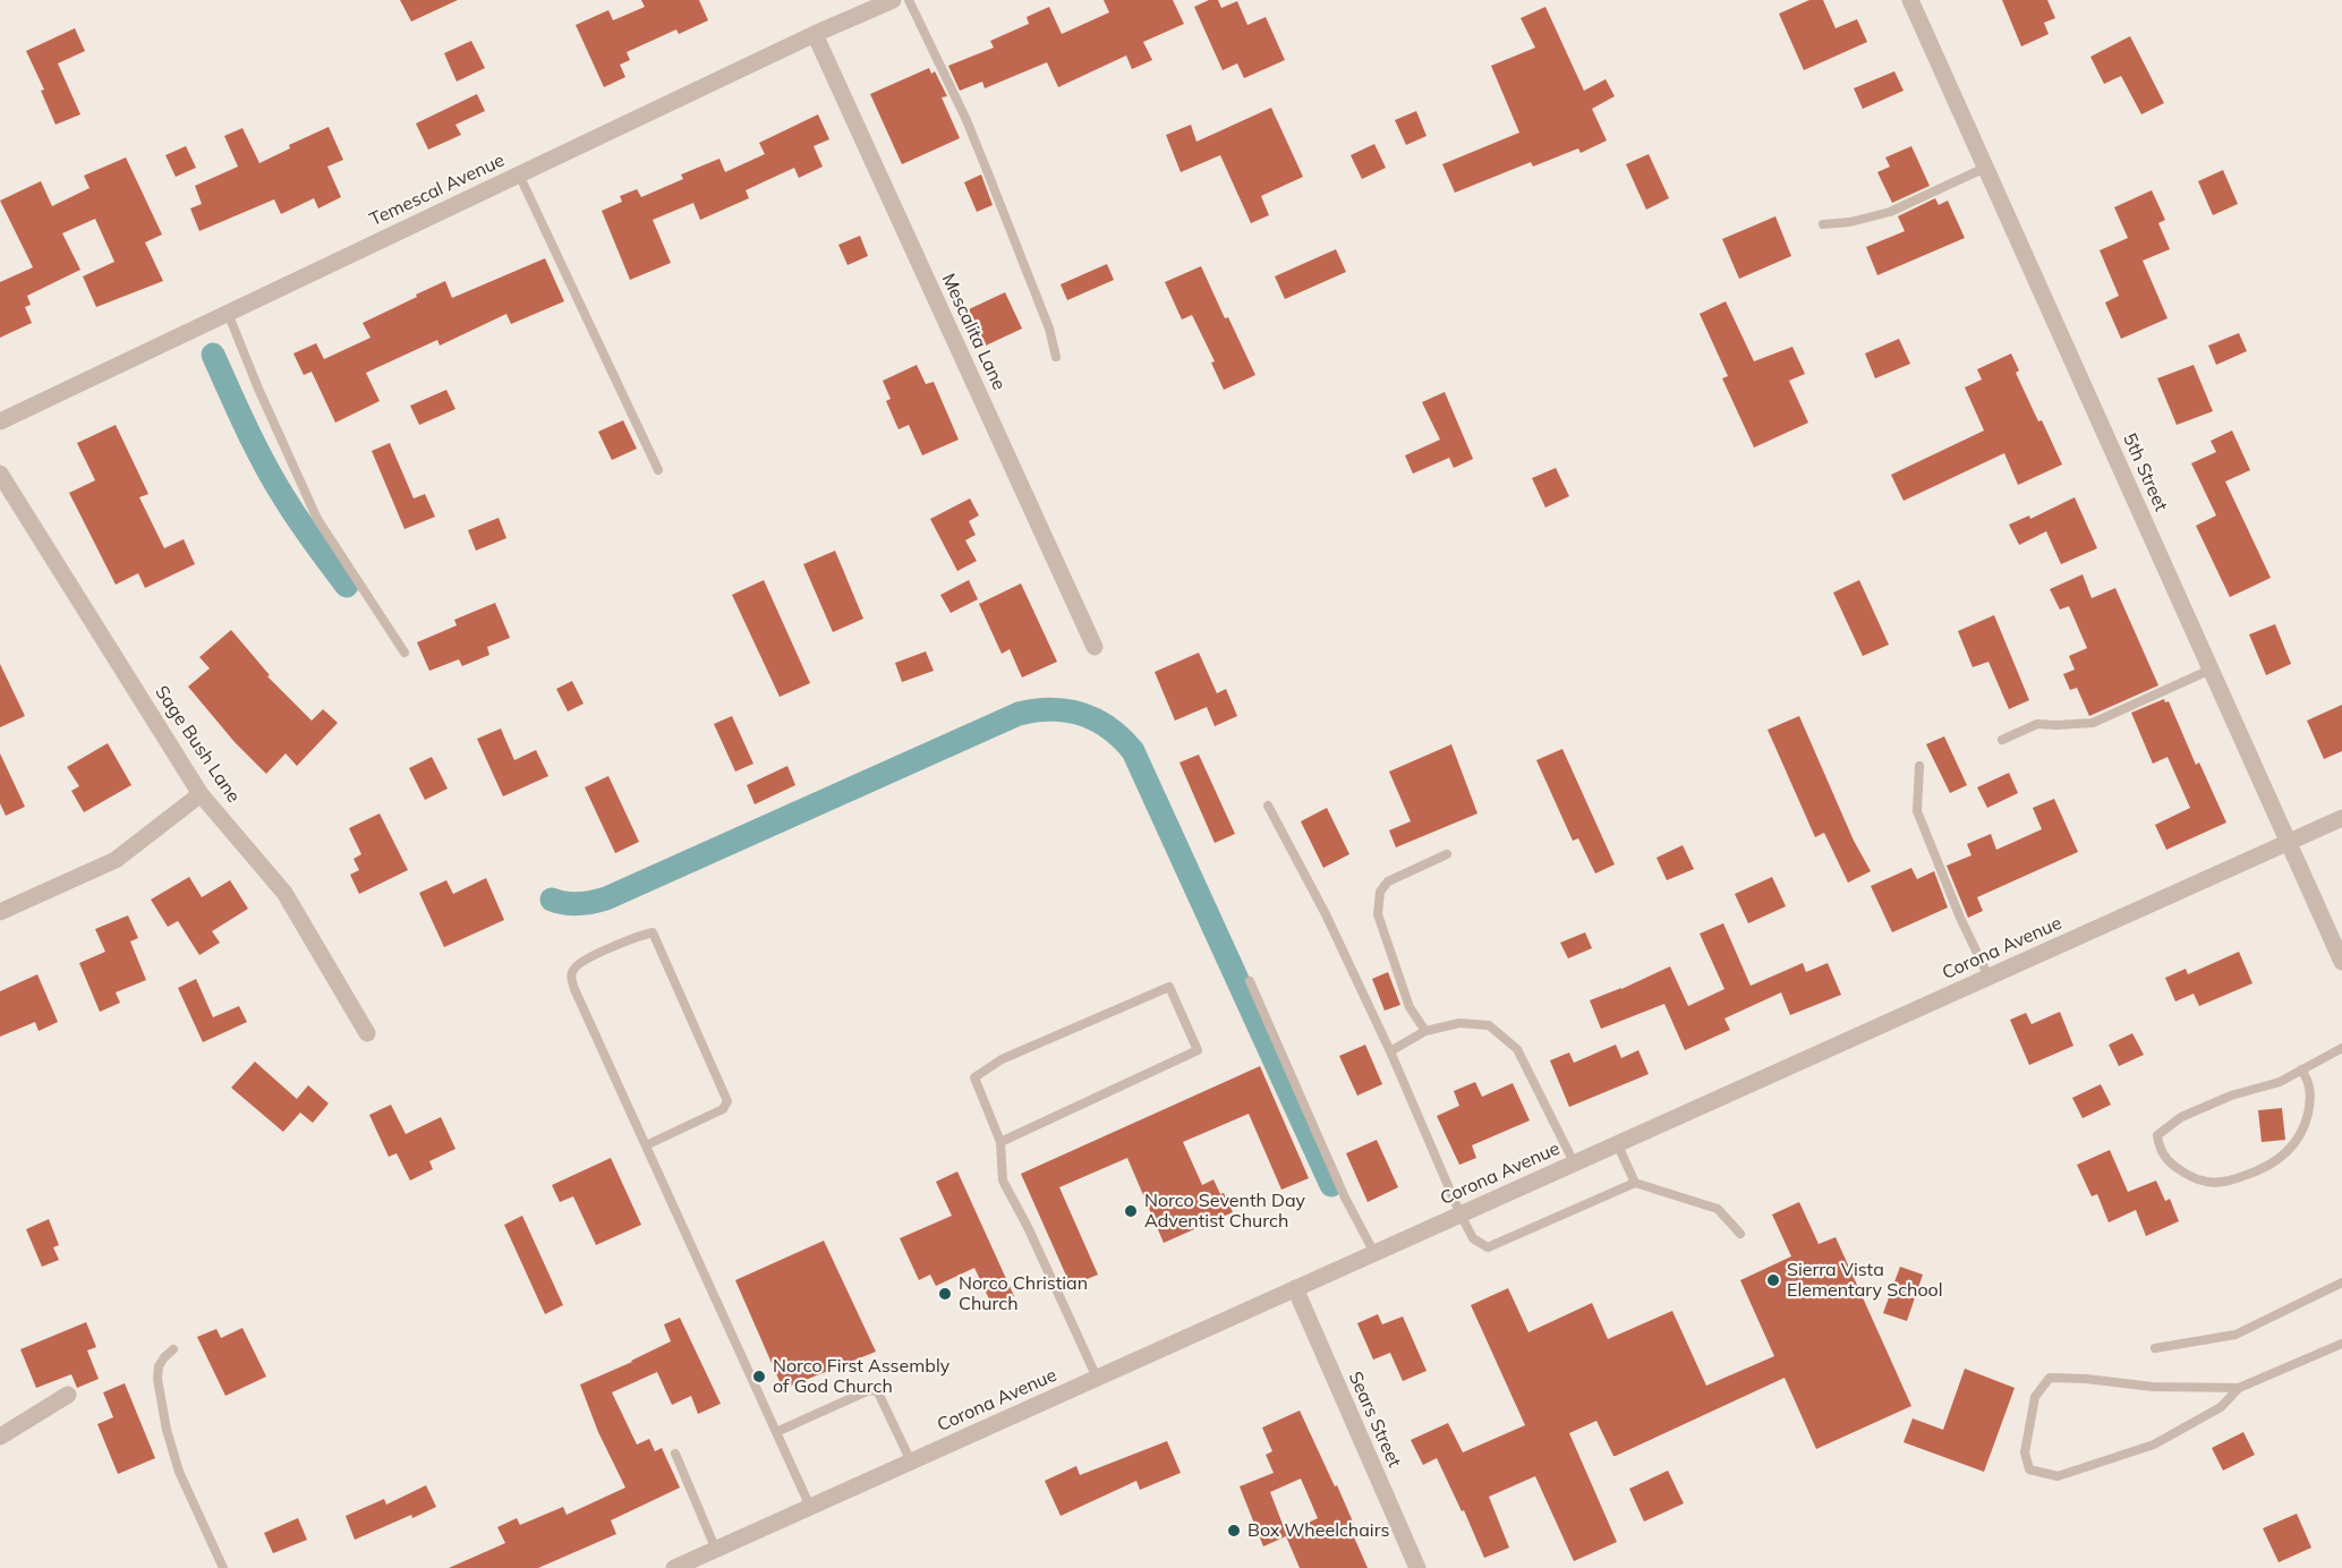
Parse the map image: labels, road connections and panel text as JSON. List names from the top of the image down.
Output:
{
  "streets": {
    "street": [
      "Temescal Avenue",
      "Mescalita Lane",
      "5th Street",
      "Sage Bush Lane",
      "Corona Avenue",
      "Sears Street"
    ]
  },
  "crossings": [
    ["Temescal Avenue", "Mescalita Lane"],
    ["5th Street", "Corona Avenue"],
    ["Corona Avenue", "Sears Street"]
  ],
  "places": [
    "Norco Seventh Day Adventist Church",
    "Sierra Vista Elementary School",
    "Norco Christian Church",
    "Norco First Assembly of God Church",
    "Box Wheelchairs"
  ]
}
